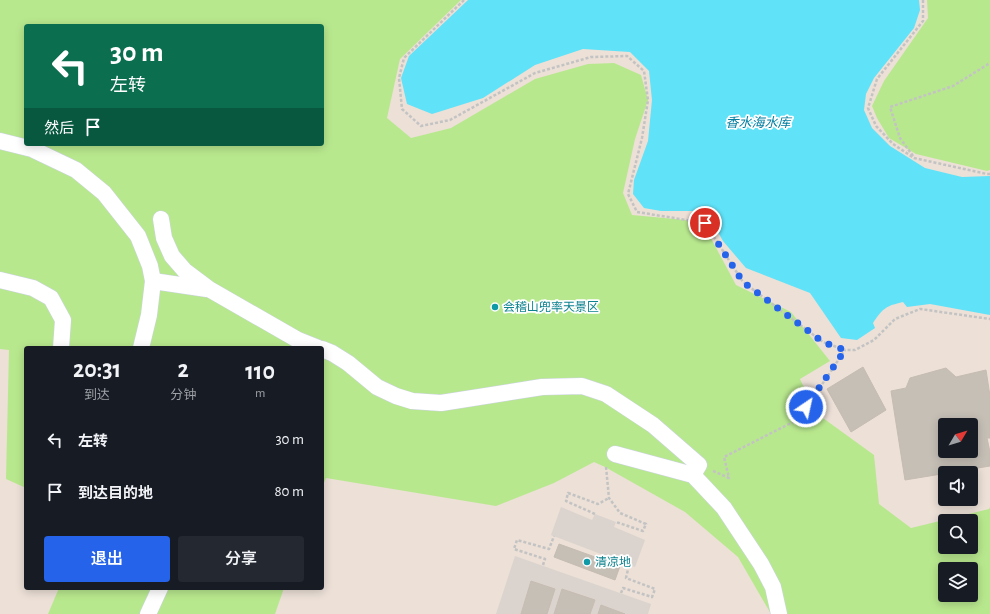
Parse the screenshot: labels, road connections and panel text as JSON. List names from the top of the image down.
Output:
{
  "water": ["香水海水库"],
  "places": ["会稽山兜率天景区", "清凉地"],
  "north": "top right",
  "page": {
    "turn": ["30 m", "左转"],
    "then": "然后",
    "eta": [
      "20:31",
      "到达",
      "2",
      "分钟",
      "110",
      "m"
    ],
    "list": [
      {
        "name": "左转",
        "value": "30 m"
      },
      {
        "name": "到达目的地",
        "value": "80 m"
      }
    ],
    "buttons": ["退出", "分享"]
  }
}
